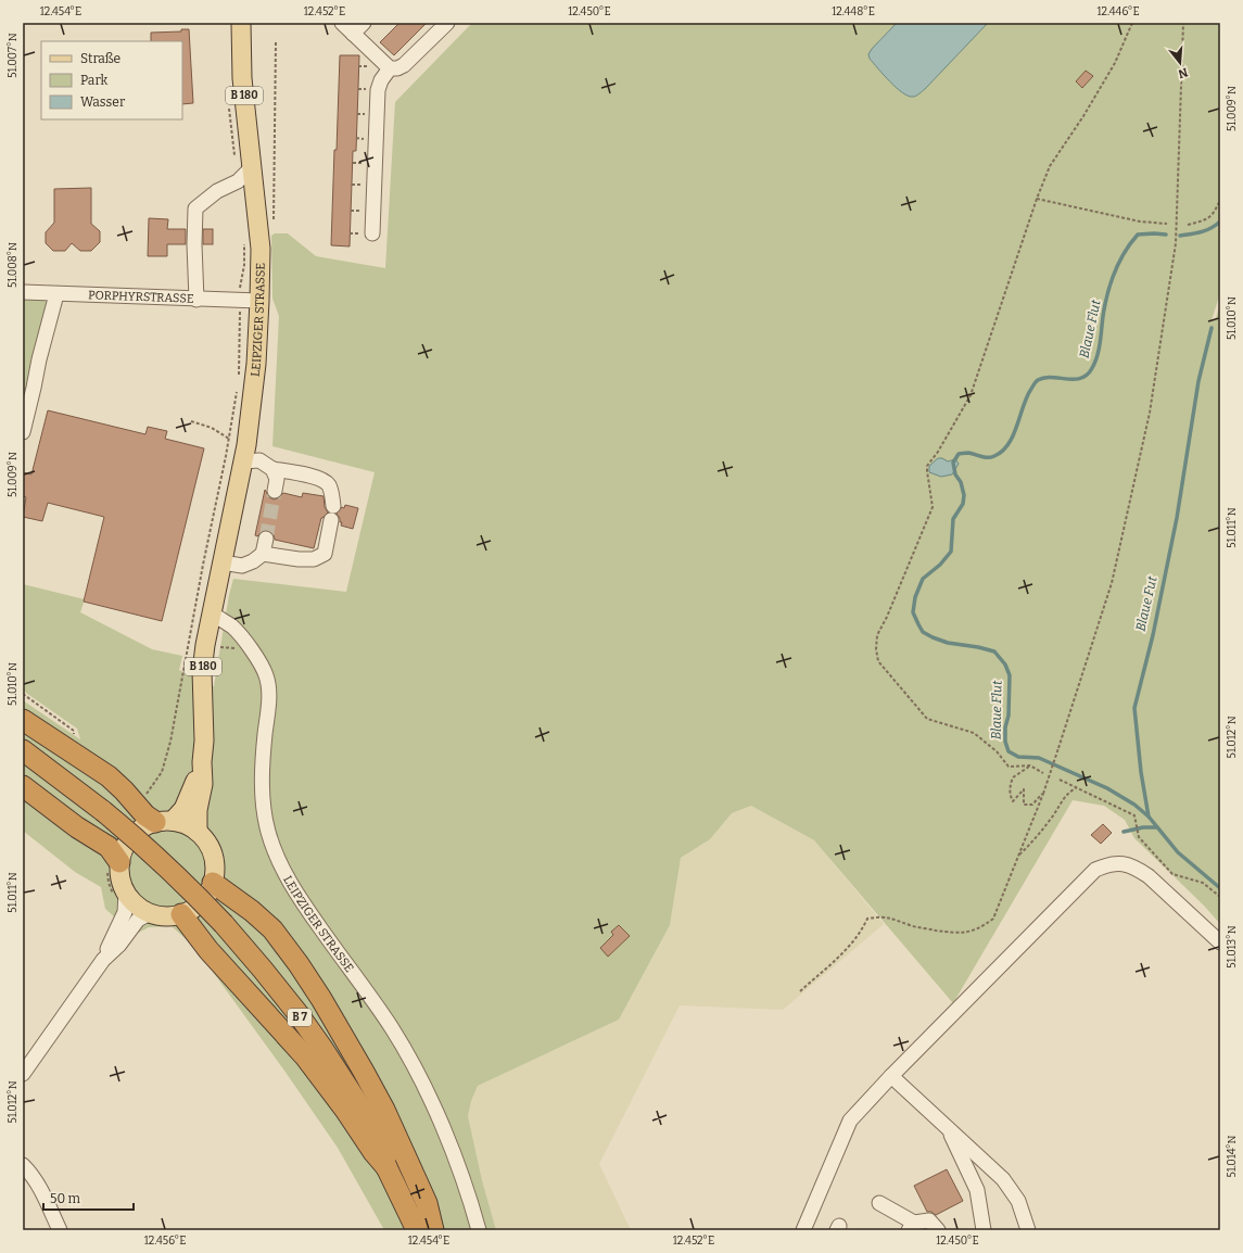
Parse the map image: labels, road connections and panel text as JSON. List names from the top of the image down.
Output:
{
  "streets": {
    "highway": ["B 7"],
    "main road": ["B 180", "LEIPZIGER STRASSE"],
    "street": ["PORPHYRSTRASSE"]
  },
  "crossings": [
    ["B 180", "LEIPZIGER STRASSE"],
    ["PORPHYRSTRASSE", "LEIPZIGER STRASSE"]
  ],
  "water": ["Blaue Flut", "Blaue Fut"],
  "legend": ["Straße", "Park", "Wasser"],
  "scale_bar": "50 m",
  "north": "bottom",
  "coordinates": [
    "12.454°E",
    "12.452°E",
    "12.450°E",
    "12.448°E",
    "12.446°E",
    "51.007°N",
    "51.009°N",
    "51.008°N",
    "51.010°N",
    "51.011°N",
    "51.012°N",
    "51.013°N",
    "51.014°N",
    "12.456°E"
  ]
}
